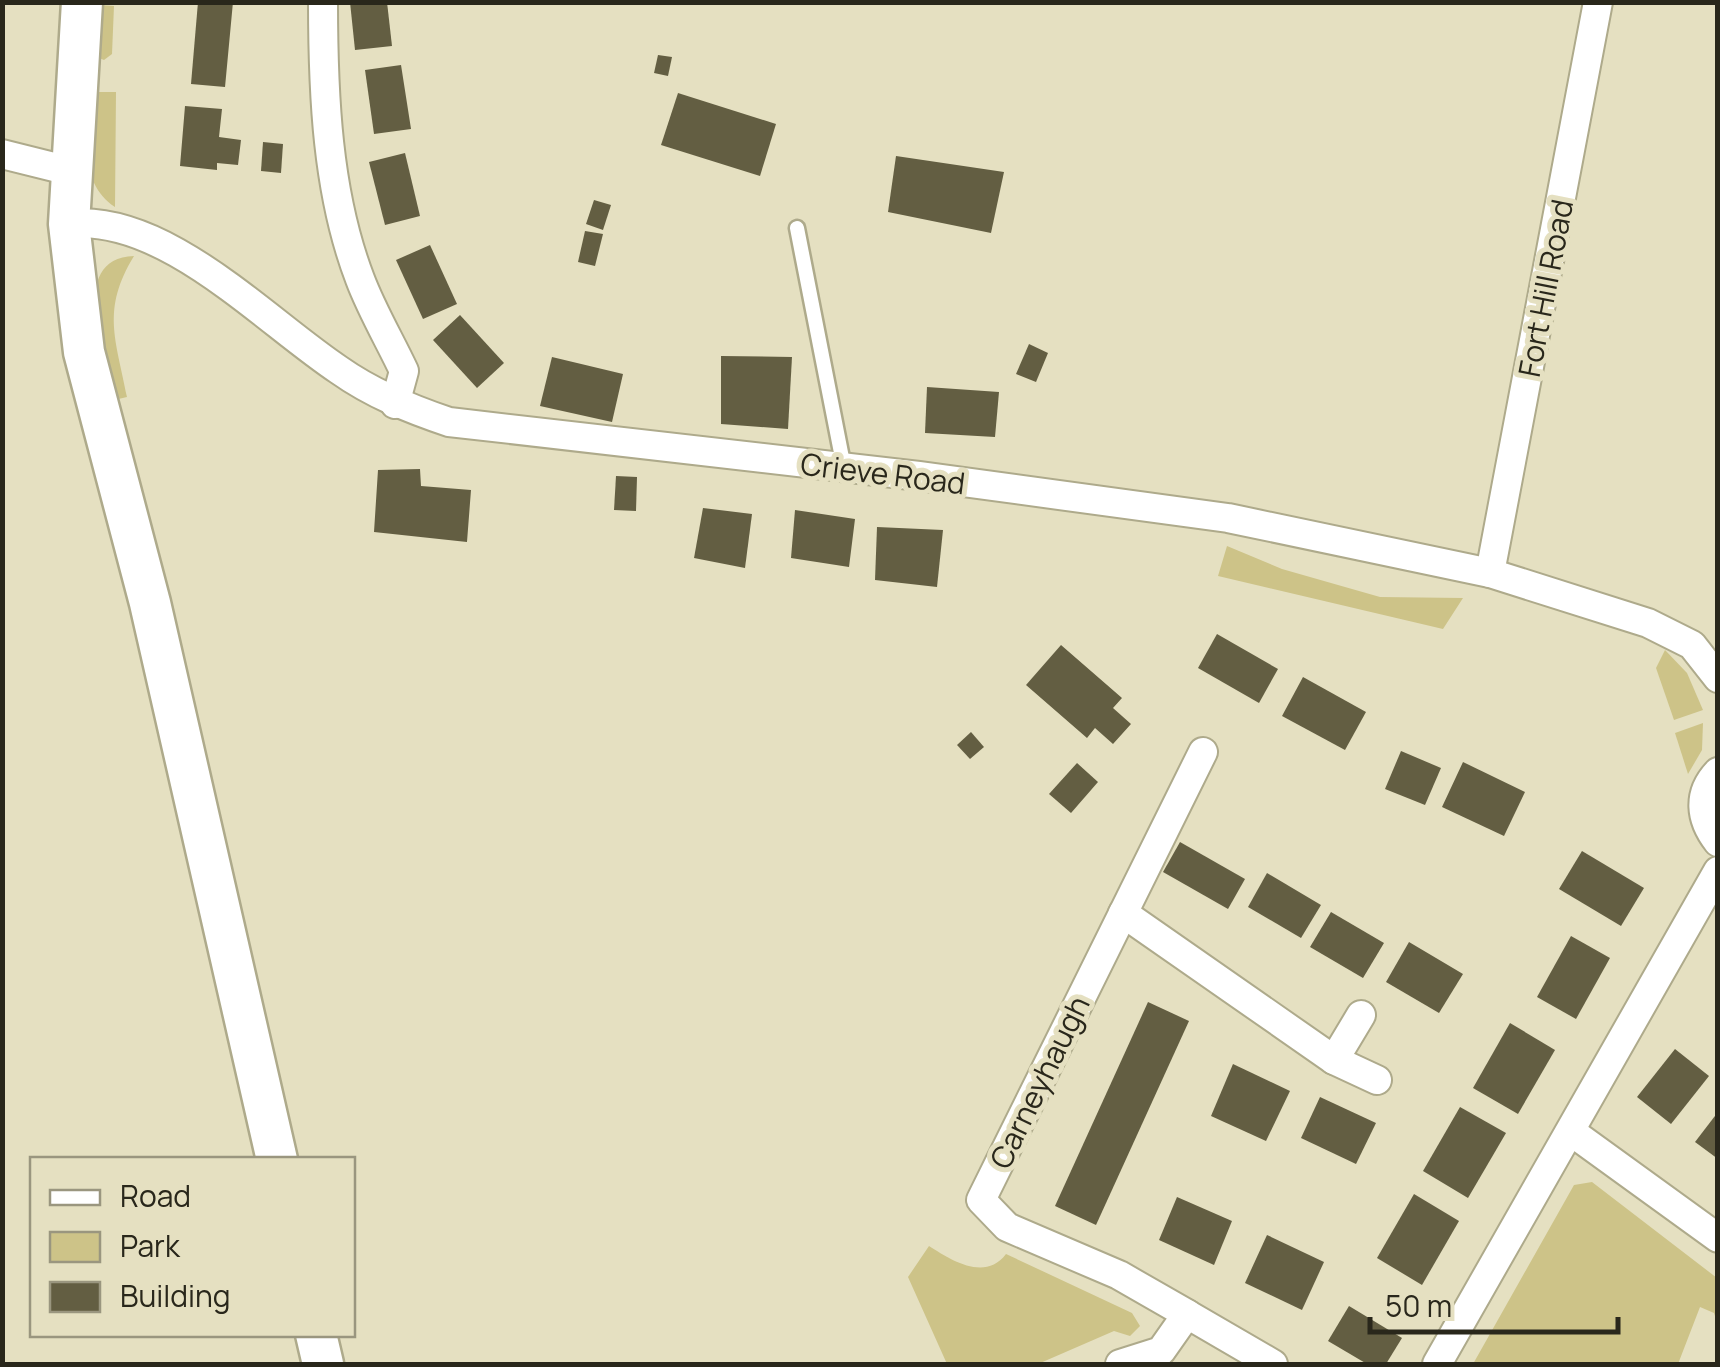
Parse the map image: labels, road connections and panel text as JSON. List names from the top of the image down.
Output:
{
  "streets": {
    "street": ["Fort Hill Road", "Crieve Road", "Carneyhaugh"]
  },
  "crossings": [
    ["Fort Hill Road", "Crieve Road"]
  ],
  "legend": ["Road", "Park", "Building"],
  "scale_bar": "50 m"
}
